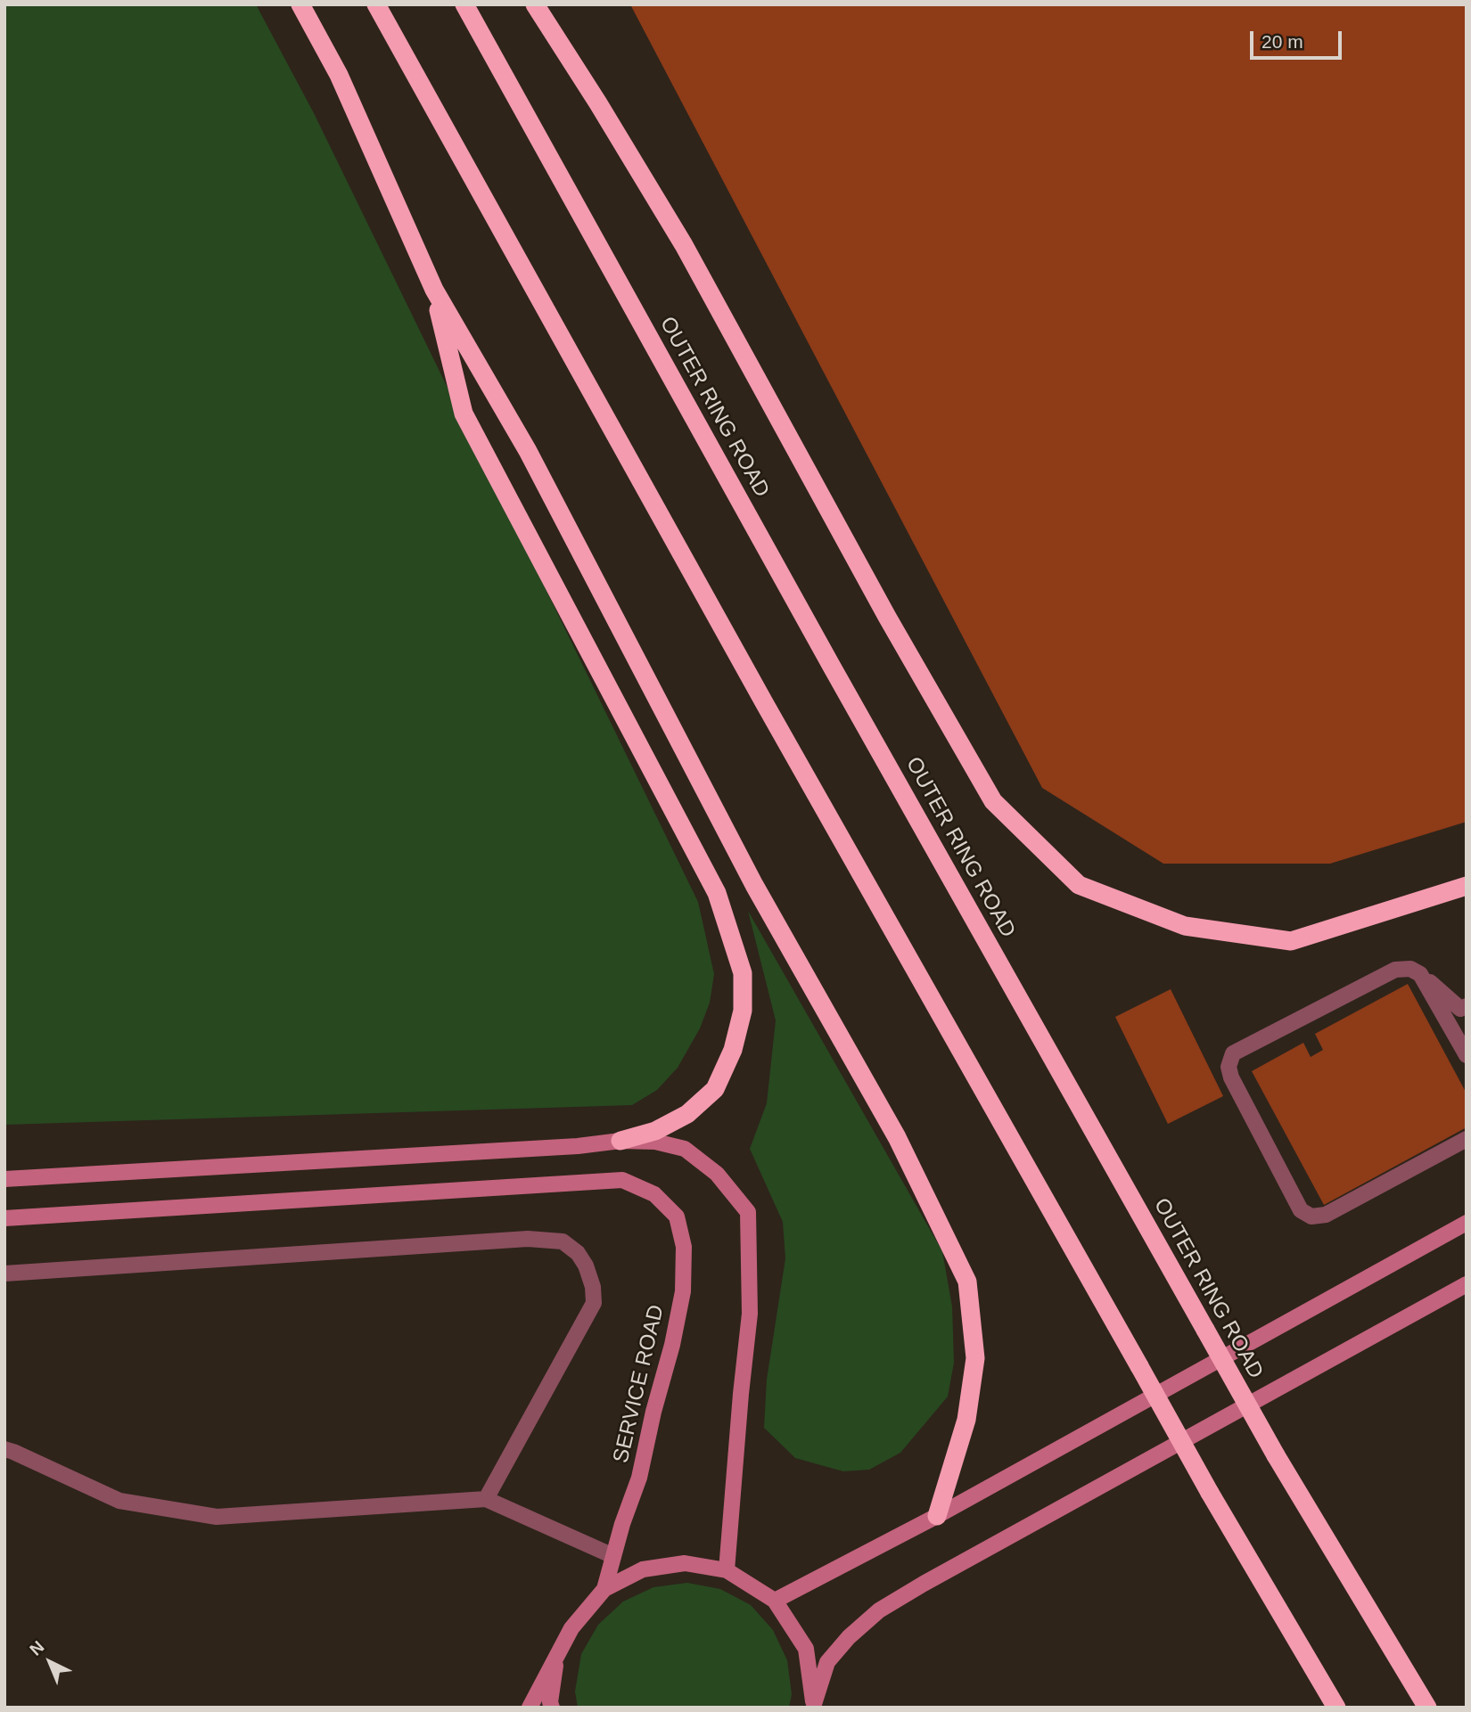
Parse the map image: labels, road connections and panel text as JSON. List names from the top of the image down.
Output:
{
  "streets": {
    "highway": ["OUTER RING ROAD"],
    "main road": ["SERVICE ROAD"]
  },
  "scale_bar": "20 m",
  "north": "top left"
}
